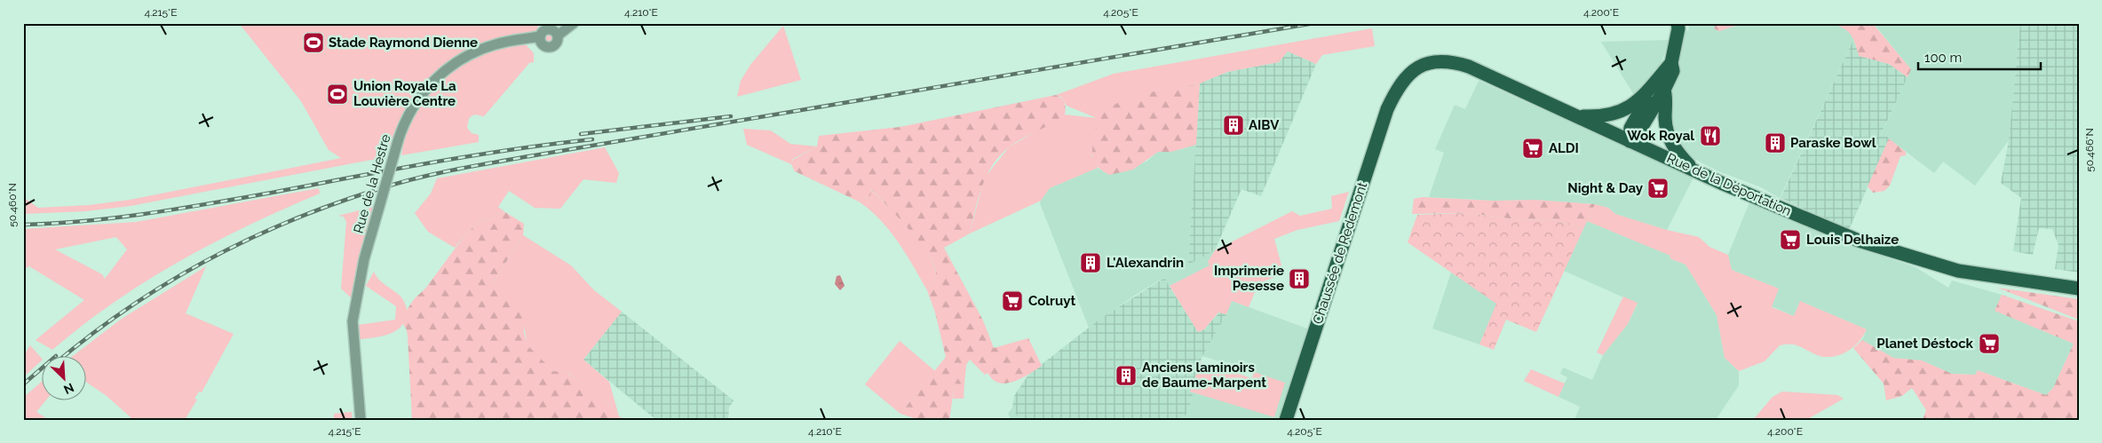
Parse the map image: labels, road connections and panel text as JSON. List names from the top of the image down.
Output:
{
  "streets": {
    "main road": ["Rue de la Déportation", "Chaussée de Redemont"],
    "street": ["Rue de la Hestre"]
  },
  "crossings": [
    ["Rue de la Déportation", "Chaussée de Redemont"]
  ],
  "places": {
    "sports": ["Stade Raymond Dienne", "Union Royale La Louvière Centre"],
    "building": [
      "AIBV",
      "Paraske Bowl",
      "L'Alexandrin",
      "Imprimerie Pesesse",
      "Anciens laminoirs de Baume-Marpent"
    ],
    "restaurant": ["Wok Royal"],
    "supermarket": [
      "ALDI",
      "Night & Day",
      "Louis Delhaize",
      "Colruyt",
      "Planet Déstock"
    ]
  },
  "scale_bar": "100 m",
  "north": "bottom right",
  "coordinates": [
    "4.215°E",
    "4.210°E",
    "4.205°E",
    "4.200°E",
    "50.466°N",
    "50.460°N"
  ]
}
